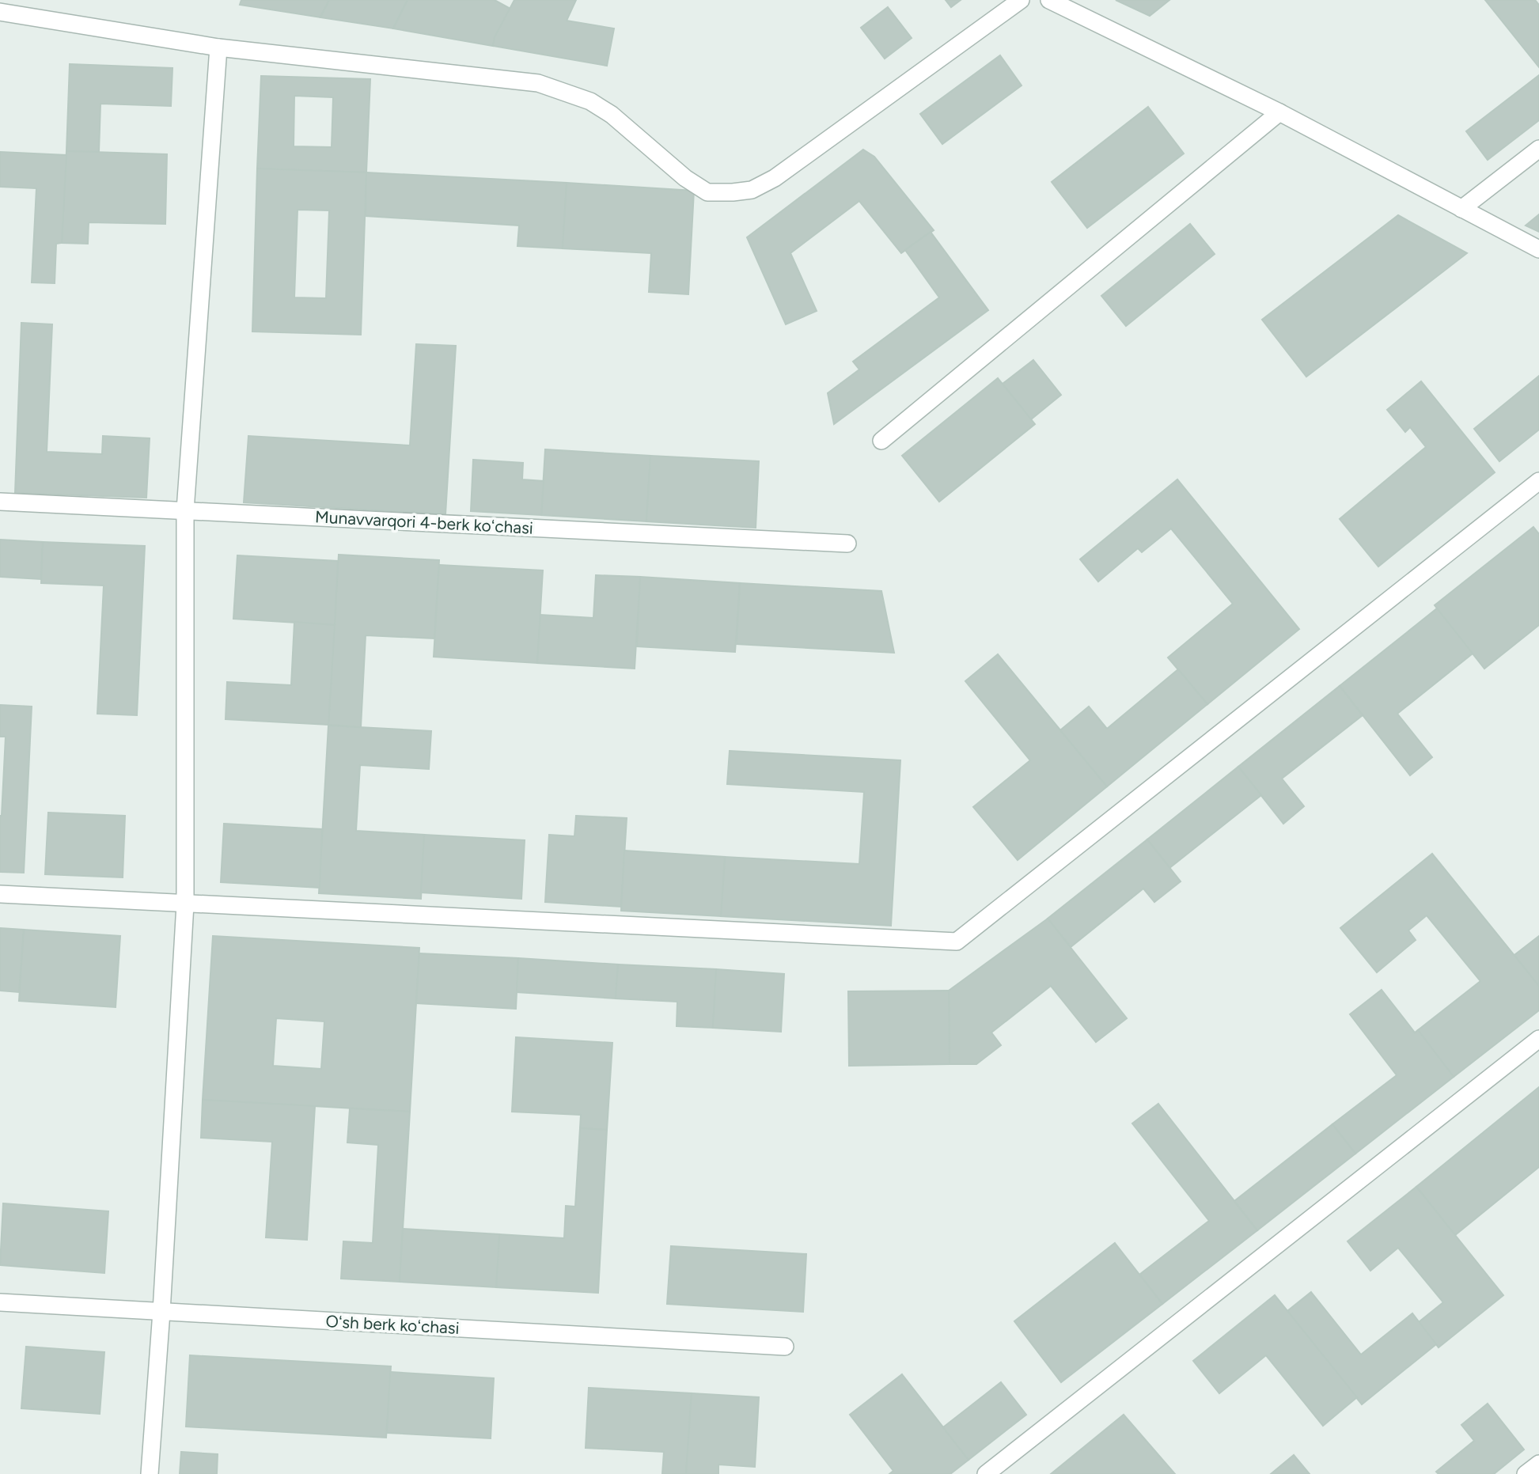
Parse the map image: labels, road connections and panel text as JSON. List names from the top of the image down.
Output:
{
  "streets": {
    "street": ["Munavvarqori 4-berk koʻchasi", "Oʻsh berk koʻchasi"]
  }
}
